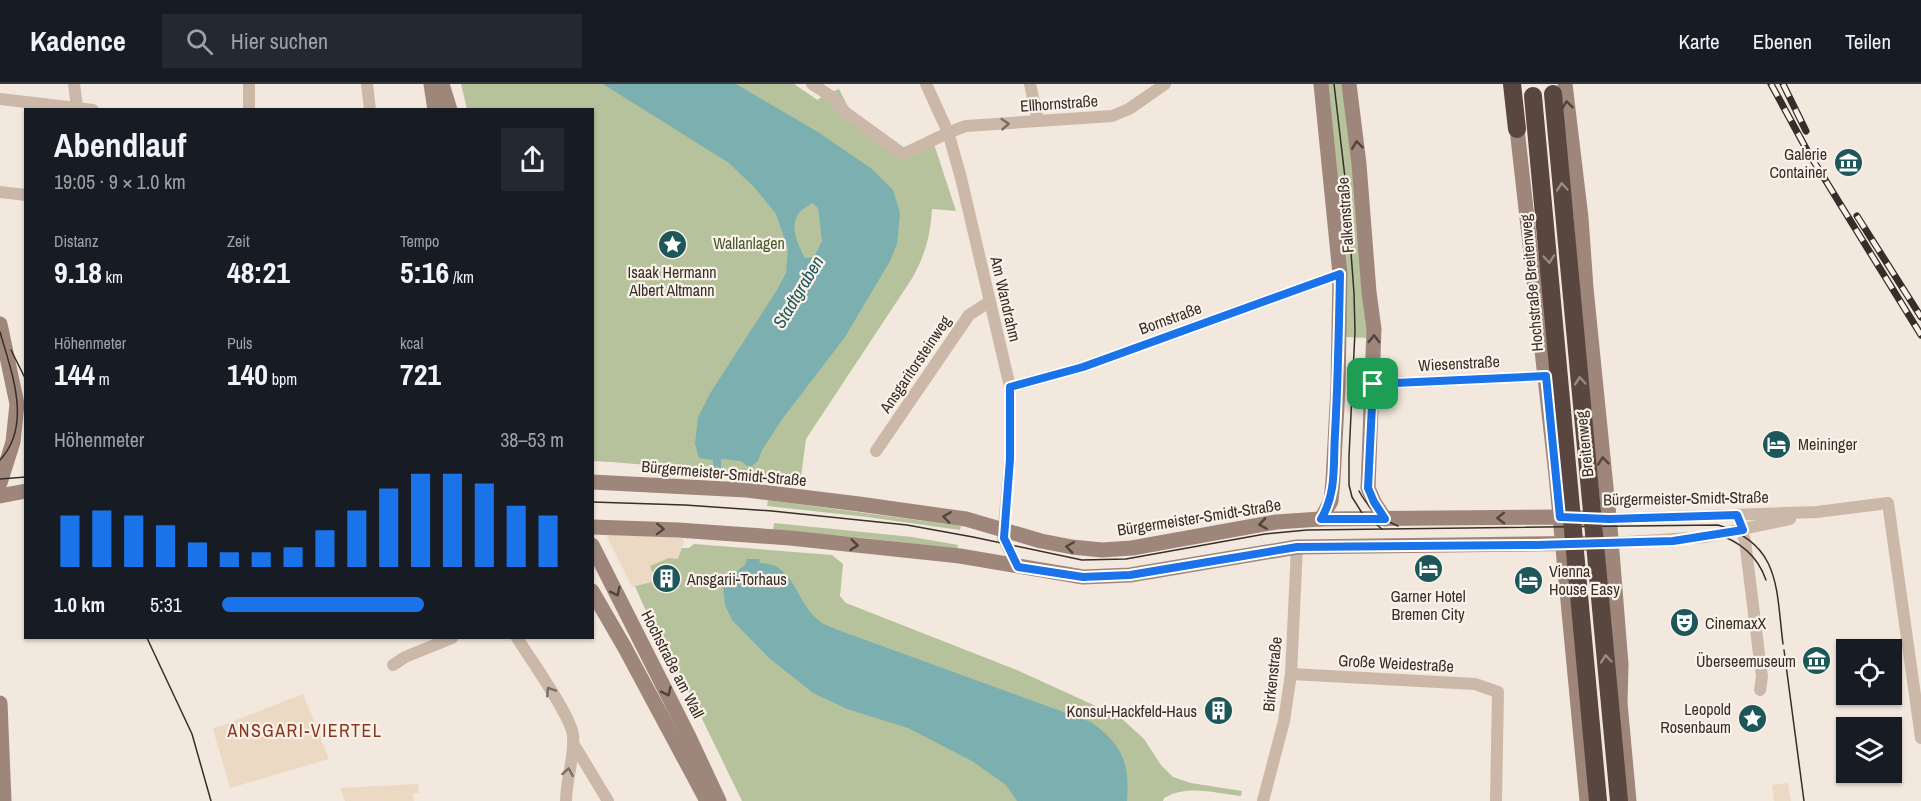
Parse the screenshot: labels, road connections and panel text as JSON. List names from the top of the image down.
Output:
{
  "streets": {
    "highway": ["Hochstraße Breitenweg"],
    "main road": [
      "Falkenstraße",
      "Breitenweg",
      "Bürgermeister-Smidt-Straße",
      "Hochstraße am Wall"
    ],
    "street": [
      "Ellhornstraße",
      "Am Wandrahm",
      "Bornstraße",
      "Wiesenstraße",
      "Ansgaritorsteinweg",
      "Große Weidestraße",
      "Birkenstraße"
    ]
  },
  "crossings": [
    ["Ellhornstraße", "Am Wandrahm"],
    ["Falkenstraße", "Bornstraße"],
    ["Falkenstraße", "Wiesenstraße"],
    ["Falkenstraße", "Bürgermeister-Smidt-Straße"],
    ["Am Wandrahm", "Bornstraße"],
    ["Am Wandrahm", "Ansgaritorsteinweg"],
    ["Am Wandrahm", "Bürgermeister-Smidt-Straße"],
    ["Wiesenstraße", "Breitenweg"],
    ["Breitenweg", "Bürgermeister-Smidt-Straße"],
    ["Bürgermeister-Smidt-Straße", "Birkenstraße"],
    ["Große Weidestraße", "Birkenstraße"]
  ],
  "districts": ["ANSGARI-VIERTEL"],
  "water": ["Stadtgraben"],
  "parks": ["Wallanlagen"],
  "places": {
    "museum": ["Galerie Container", "Überseemuseum"],
    "place": ["Isaak Hermann Albert Altmann", "Leopold Rosenbaum"],
    "hotel": ["Meininger", "Garner Hotel Bremen City", "Vienna House Easy"],
    "building": ["Ansgarii-Torhaus", "Konsul-Hackfeld-Haus"],
    "theatre": ["CinemaxX"]
  },
  "page": {
    "header": "Kadence",
    "search": "Hier suchen",
    "nav": ["Karte", "Ebenen", "Teilen"],
    "heading": ["Abendlauf", "19:05 · 9 × 1.0 km"],
    "stats": [
      ["Distanz", "9.18 km"],
      ["Zeit", "48:21"],
      ["Tempo", "5:16 /km"],
      ["Höhenmeter", "144 m"],
      ["Puls", "140 bpm"],
      ["kcal", "721"]
    ],
    "chart": ["Höhenmeter", "38–53 m"],
    "list": [
      {
        "name": "1.0 km",
        "note": "5:31"
      }
    ]
  }
}
